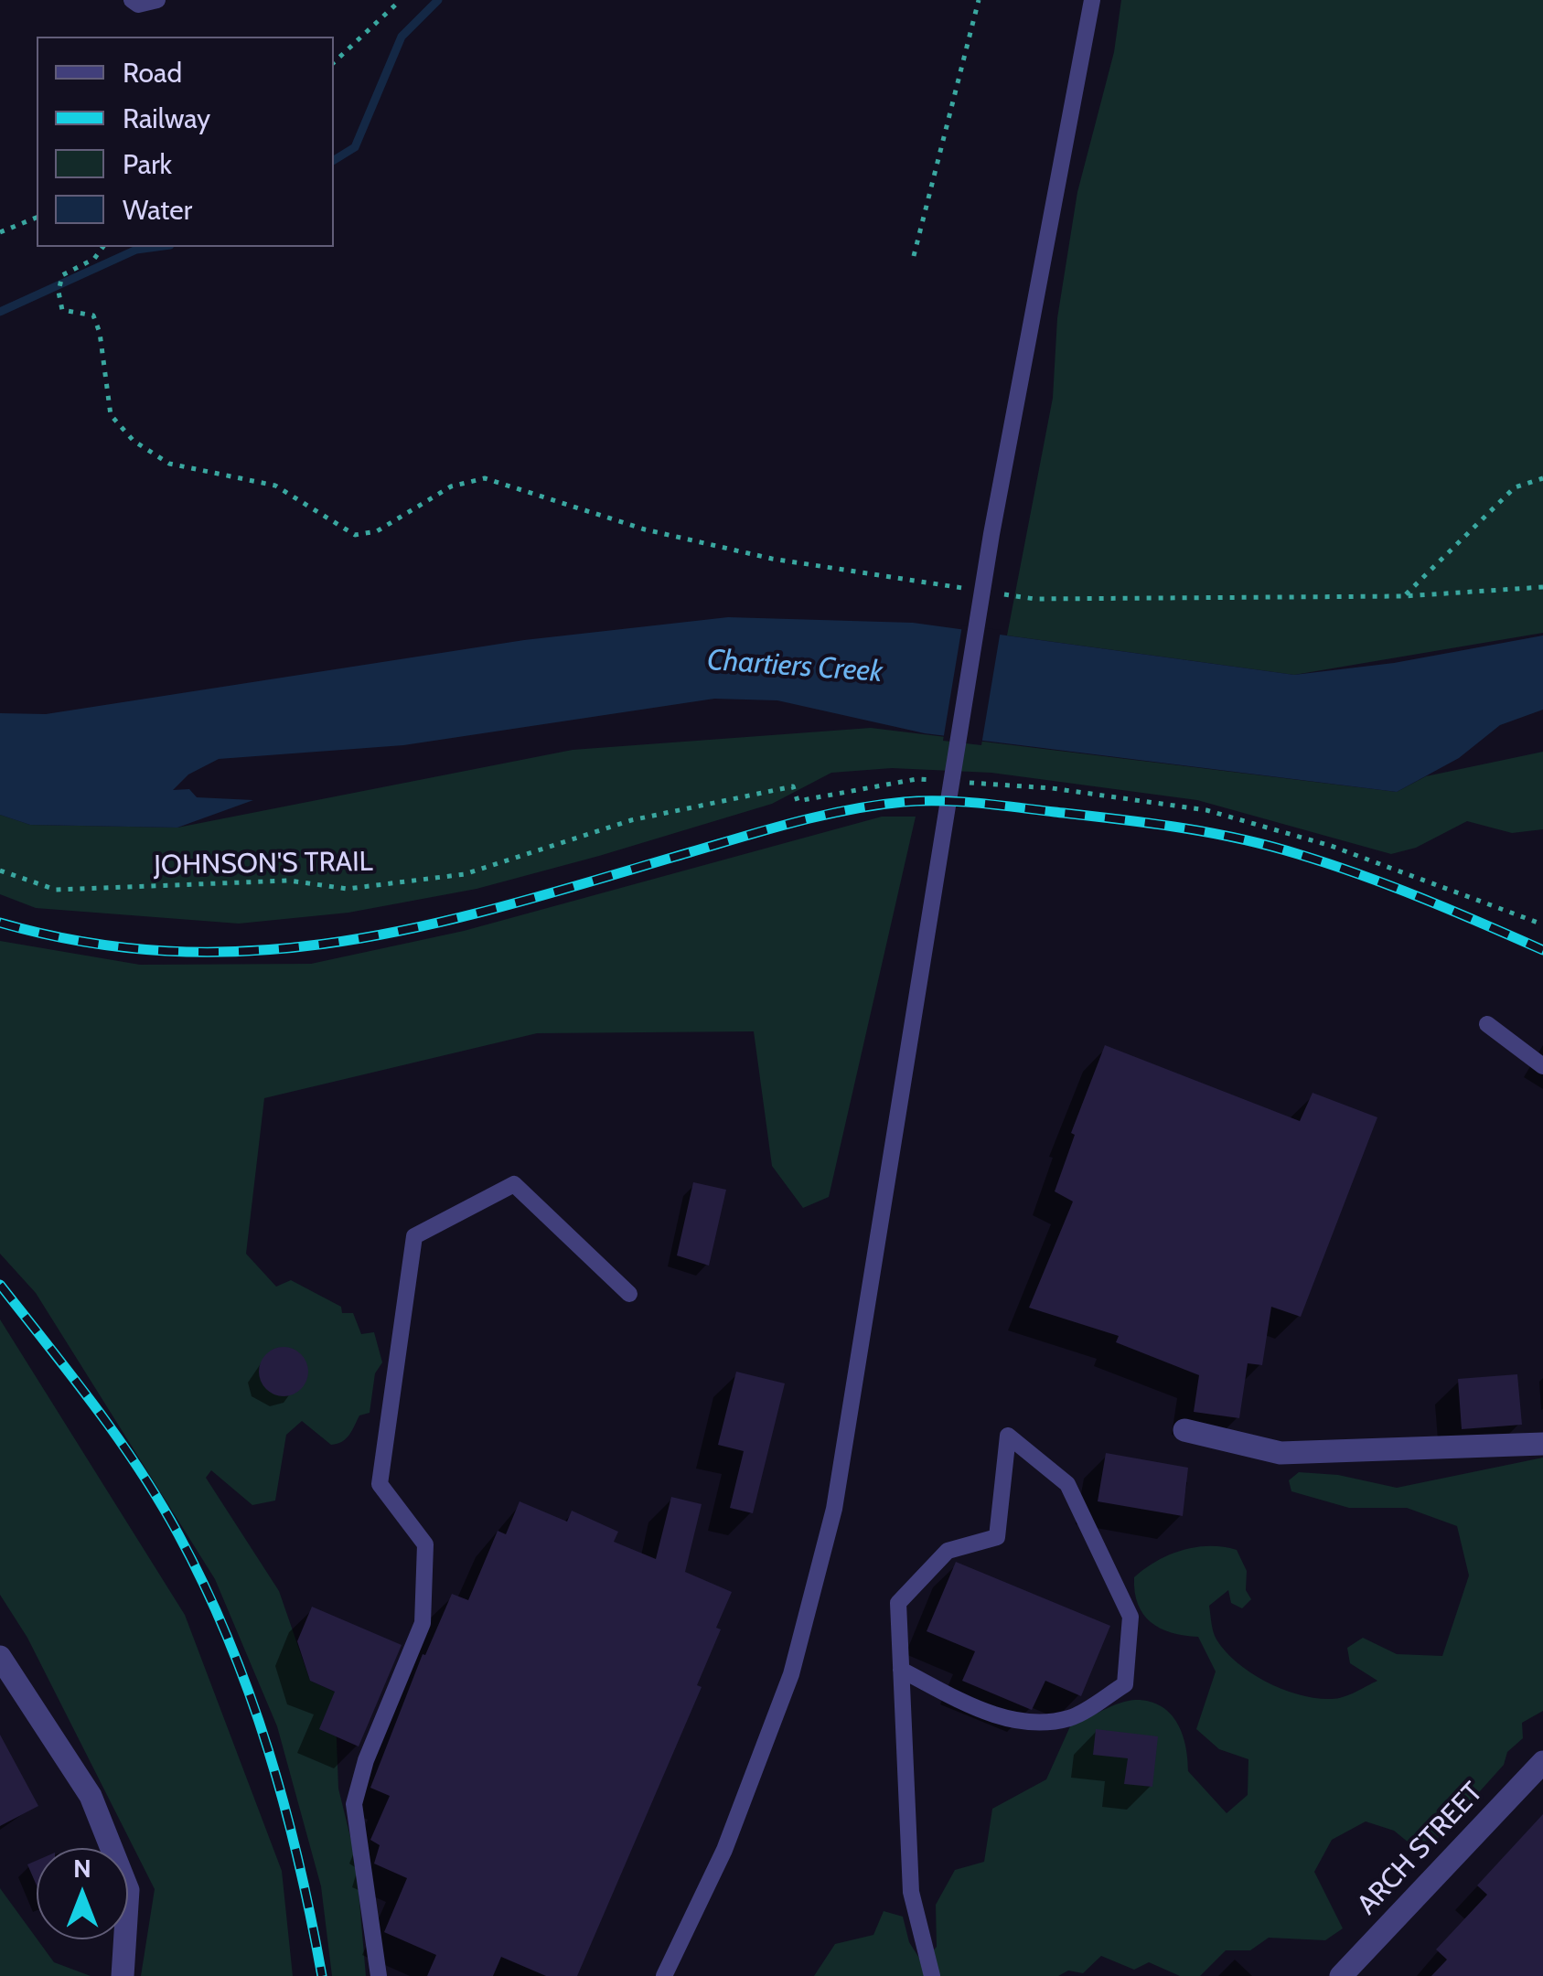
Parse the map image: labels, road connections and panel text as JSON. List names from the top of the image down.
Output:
{
  "streets": {
    "street": ["ARCH STREET"],
    "path": ["JOHNSON'S TRAIL"]
  },
  "water": ["Chartiers Creek"],
  "legend": [
    "Road",
    "Railway",
    "Park",
    "Water"
  ],
  "north": "top"
}
